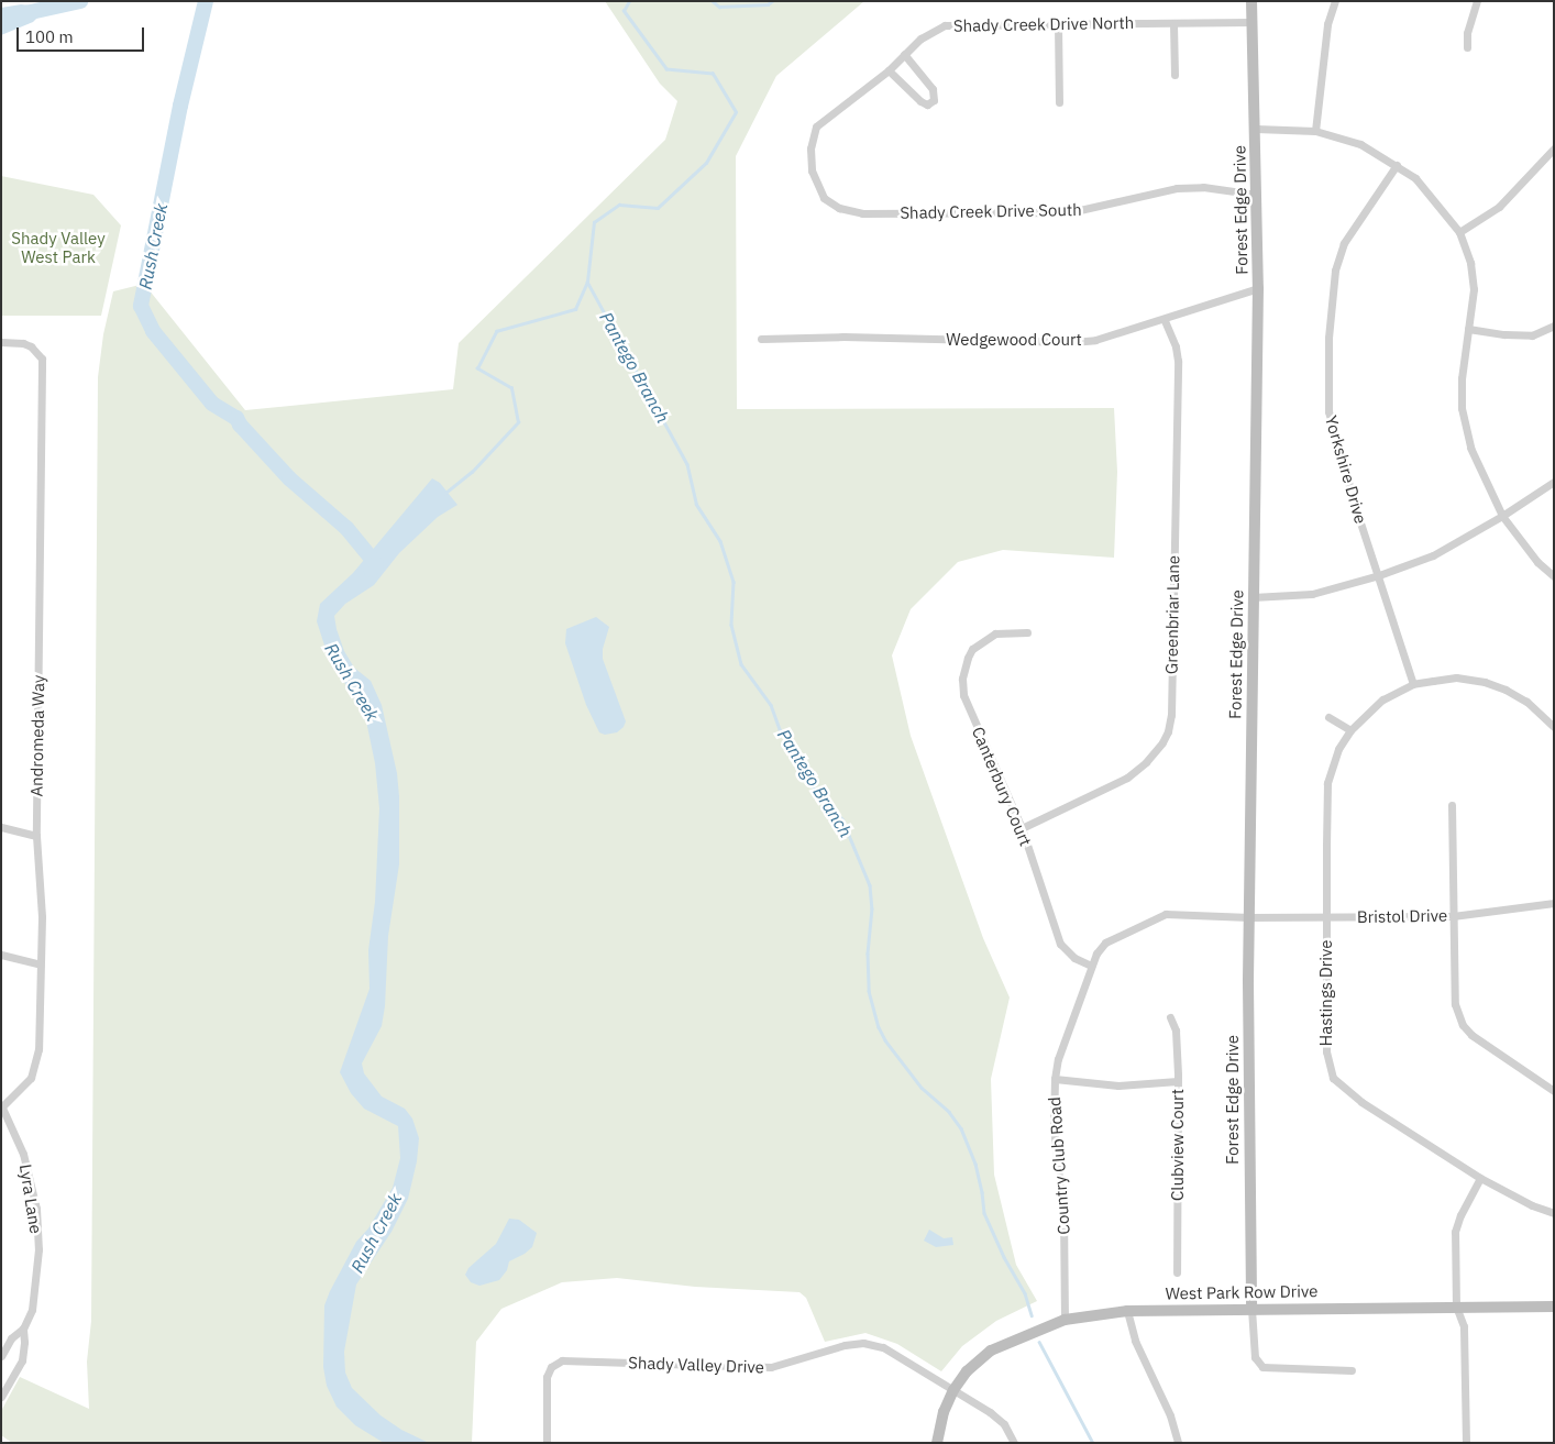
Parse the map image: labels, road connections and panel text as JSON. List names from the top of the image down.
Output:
{
  "streets": {
    "street": [
      "Shady Creek Drive North",
      "Forest Edge Drive",
      "Shady Creek Drive South",
      "Wedgewood Court",
      "Yorkshire Drive",
      "Greenbriar Lane",
      "Andromeda Way",
      "Canterbury Court",
      "Bristol Drive",
      "Hastings Drive",
      "Clubview Court",
      "Country Club Road",
      "Lyra Lane",
      "West Park Row Drive",
      "Shady Valley Drive"
    ]
  },
  "crossings": [
    ["Shady Creek Drive North", "Forest Edge Drive"],
    ["Shady Creek Drive North", "Shady Creek Drive South"],
    ["Forest Edge Drive", "Shady Creek Drive South"],
    ["Forest Edge Drive", "Wedgewood Court"],
    ["Forest Edge Drive", "Bristol Drive"],
    ["Forest Edge Drive", "Country Club Road"],
    ["Forest Edge Drive", "West Park Row Drive"],
    ["Wedgewood Court", "Greenbriar Lane"],
    ["Yorkshire Drive", "Hastings Drive"],
    ["Greenbriar Lane", "Canterbury Court"],
    ["Andromeda Way", "Lyra Lane"],
    ["Canterbury Court", "Country Club Road"],
    ["Bristol Drive", "Hastings Drive"],
    ["Bristol Drive", "Country Club Road"],
    ["Country Club Road", "West Park Row Drive"],
    ["West Park Row Drive", "Shady Valley Drive"]
  ],
  "water": ["Rush Creek", "Pantego Branch"],
  "parks": ["Shady Valley West Park"],
  "scale_bar": "100 m"
}
